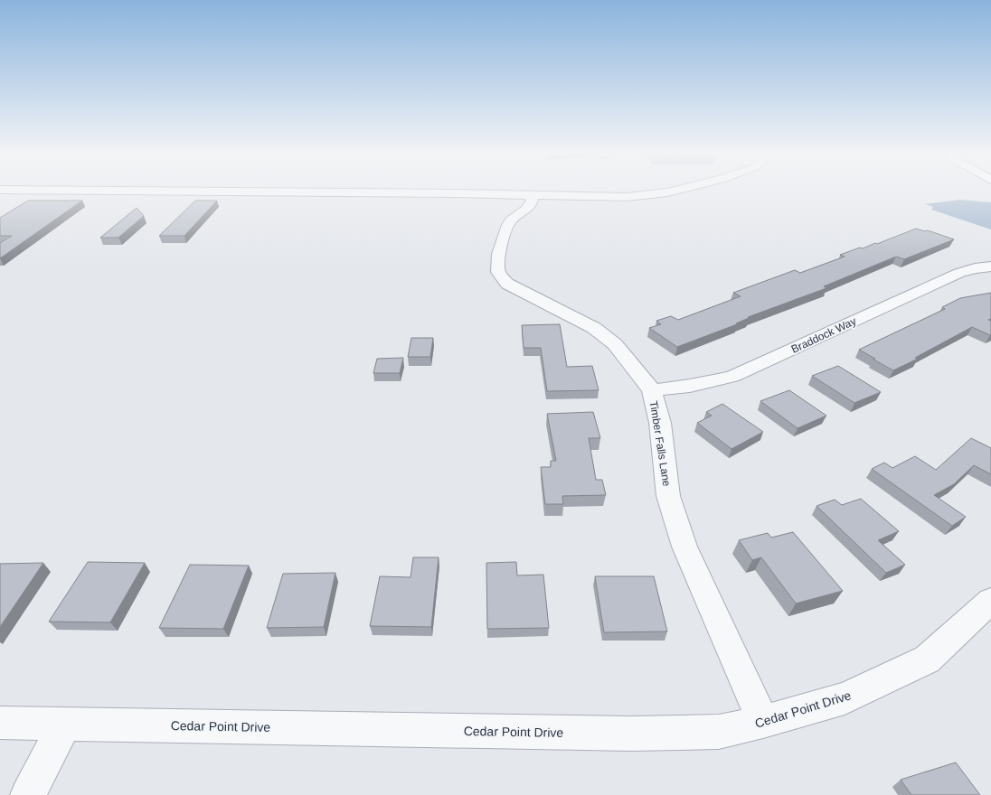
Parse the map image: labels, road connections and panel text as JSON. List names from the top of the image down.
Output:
{
  "streets": {
    "street": ["Braddock Way", "Timber Falls Lane", "Cedar Point Drive"]
  },
  "crossings": [
    ["Braddock Way", "Timber Falls Lane"],
    ["Timber Falls Lane", "Cedar Point Drive"]
  ]
}
